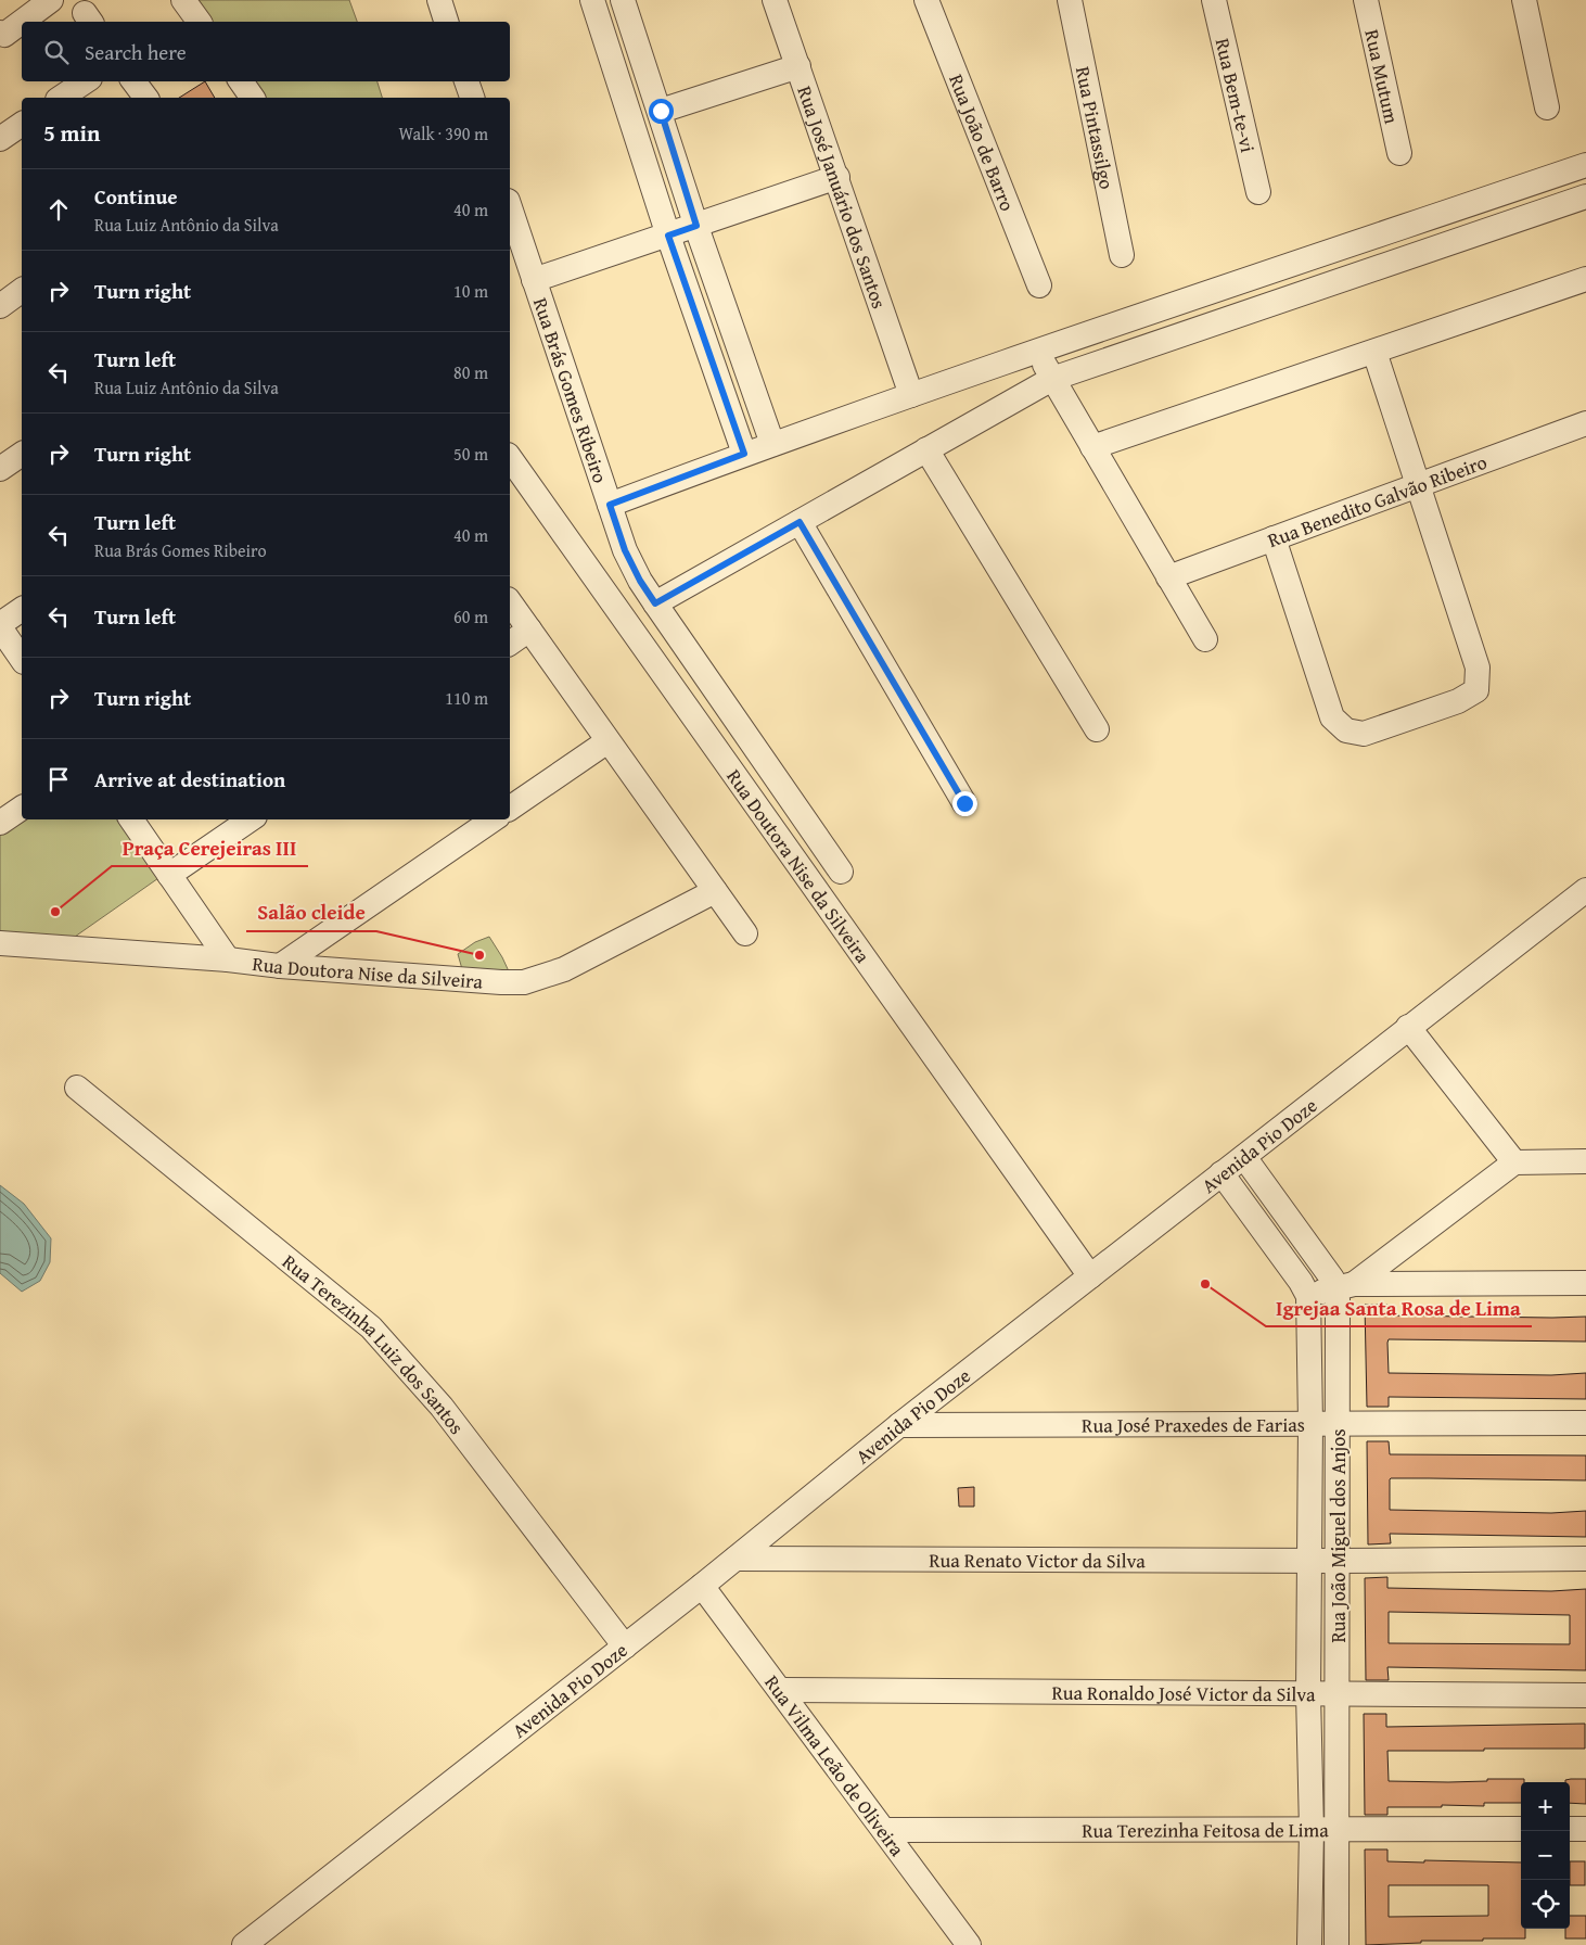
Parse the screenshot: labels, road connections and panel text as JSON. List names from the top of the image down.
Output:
{
  "streets": {
    "street": [
      "Rua Mutum",
      "Rua Bem-te-vi",
      "Rua Pintassilgo",
      "Rua João de Barro",
      "Rua José Januário dos Santos",
      "Rua Brás Gomes Ribeiro",
      "Rua Benedito Galvão Ribeiro",
      "Rua Doutora Nise da Silveira",
      "Avenida Pio Doze",
      "Rua Terezinha Luiz dos Santos",
      "Rua José Praxedes de Farias",
      "Rua João Miguel dos Anjos",
      "Rua Renato Victor da Silva",
      "Rua Ronaldo José Victor da Silva",
      "Rua Vilma Leão de Oliveira",
      "Rua Terezinha Feitosa de Lima"
    ]
  },
  "crossings": [
    ["Rua Doutora Nise da Silveira", "Avenida Pio Doze"],
    ["Avenida Pio Doze", "Rua Terezinha Luiz dos Santos"],
    ["Avenida Pio Doze", "Rua José Praxedes de Farias"],
    ["Avenida Pio Doze", "Rua Renato Victor da Silva"],
    ["Avenida Pio Doze", "Rua Vilma Leão de Oliveira"],
    ["Rua José Praxedes de Farias", "Rua João Miguel dos Anjos"],
    ["Rua João Miguel dos Anjos", "Rua Renato Victor da Silva"],
    ["Rua João Miguel dos Anjos", "Rua Ronaldo José Victor da Silva"],
    ["Rua João Miguel dos Anjos", "Rua Terezinha Feitosa de Lima"],
    ["Rua Ronaldo José Victor da Silva", "Rua Vilma Leão de Oliveira"],
    ["Rua Vilma Leão de Oliveira", "Rua Terezinha Feitosa de Lima"]
  ],
  "places": ["Praça Cerejeiras III", "Salão cleide", "Igrejaa Santa Rosa de Lima"],
  "page": {
    "search": "Search here",
    "heading": ["5 min", "Walk · 390 m"],
    "list": [
      ["Continue", "Rua Luiz Antônio da Silva", "40 m"],
      ["Turn right", "10 m"],
      ["Turn left", "Rua Luiz Antônio da Silva", "80 m"],
      ["Turn right", "50 m"],
      ["Turn left", "Rua Brás Gomes Ribeiro", "40 m"],
      ["Turn left", "60 m"],
      ["Turn right", "110 m"],
      "Arrive at destination"
    ],
    "map_buttons": ["+", "−"]
  }
}
